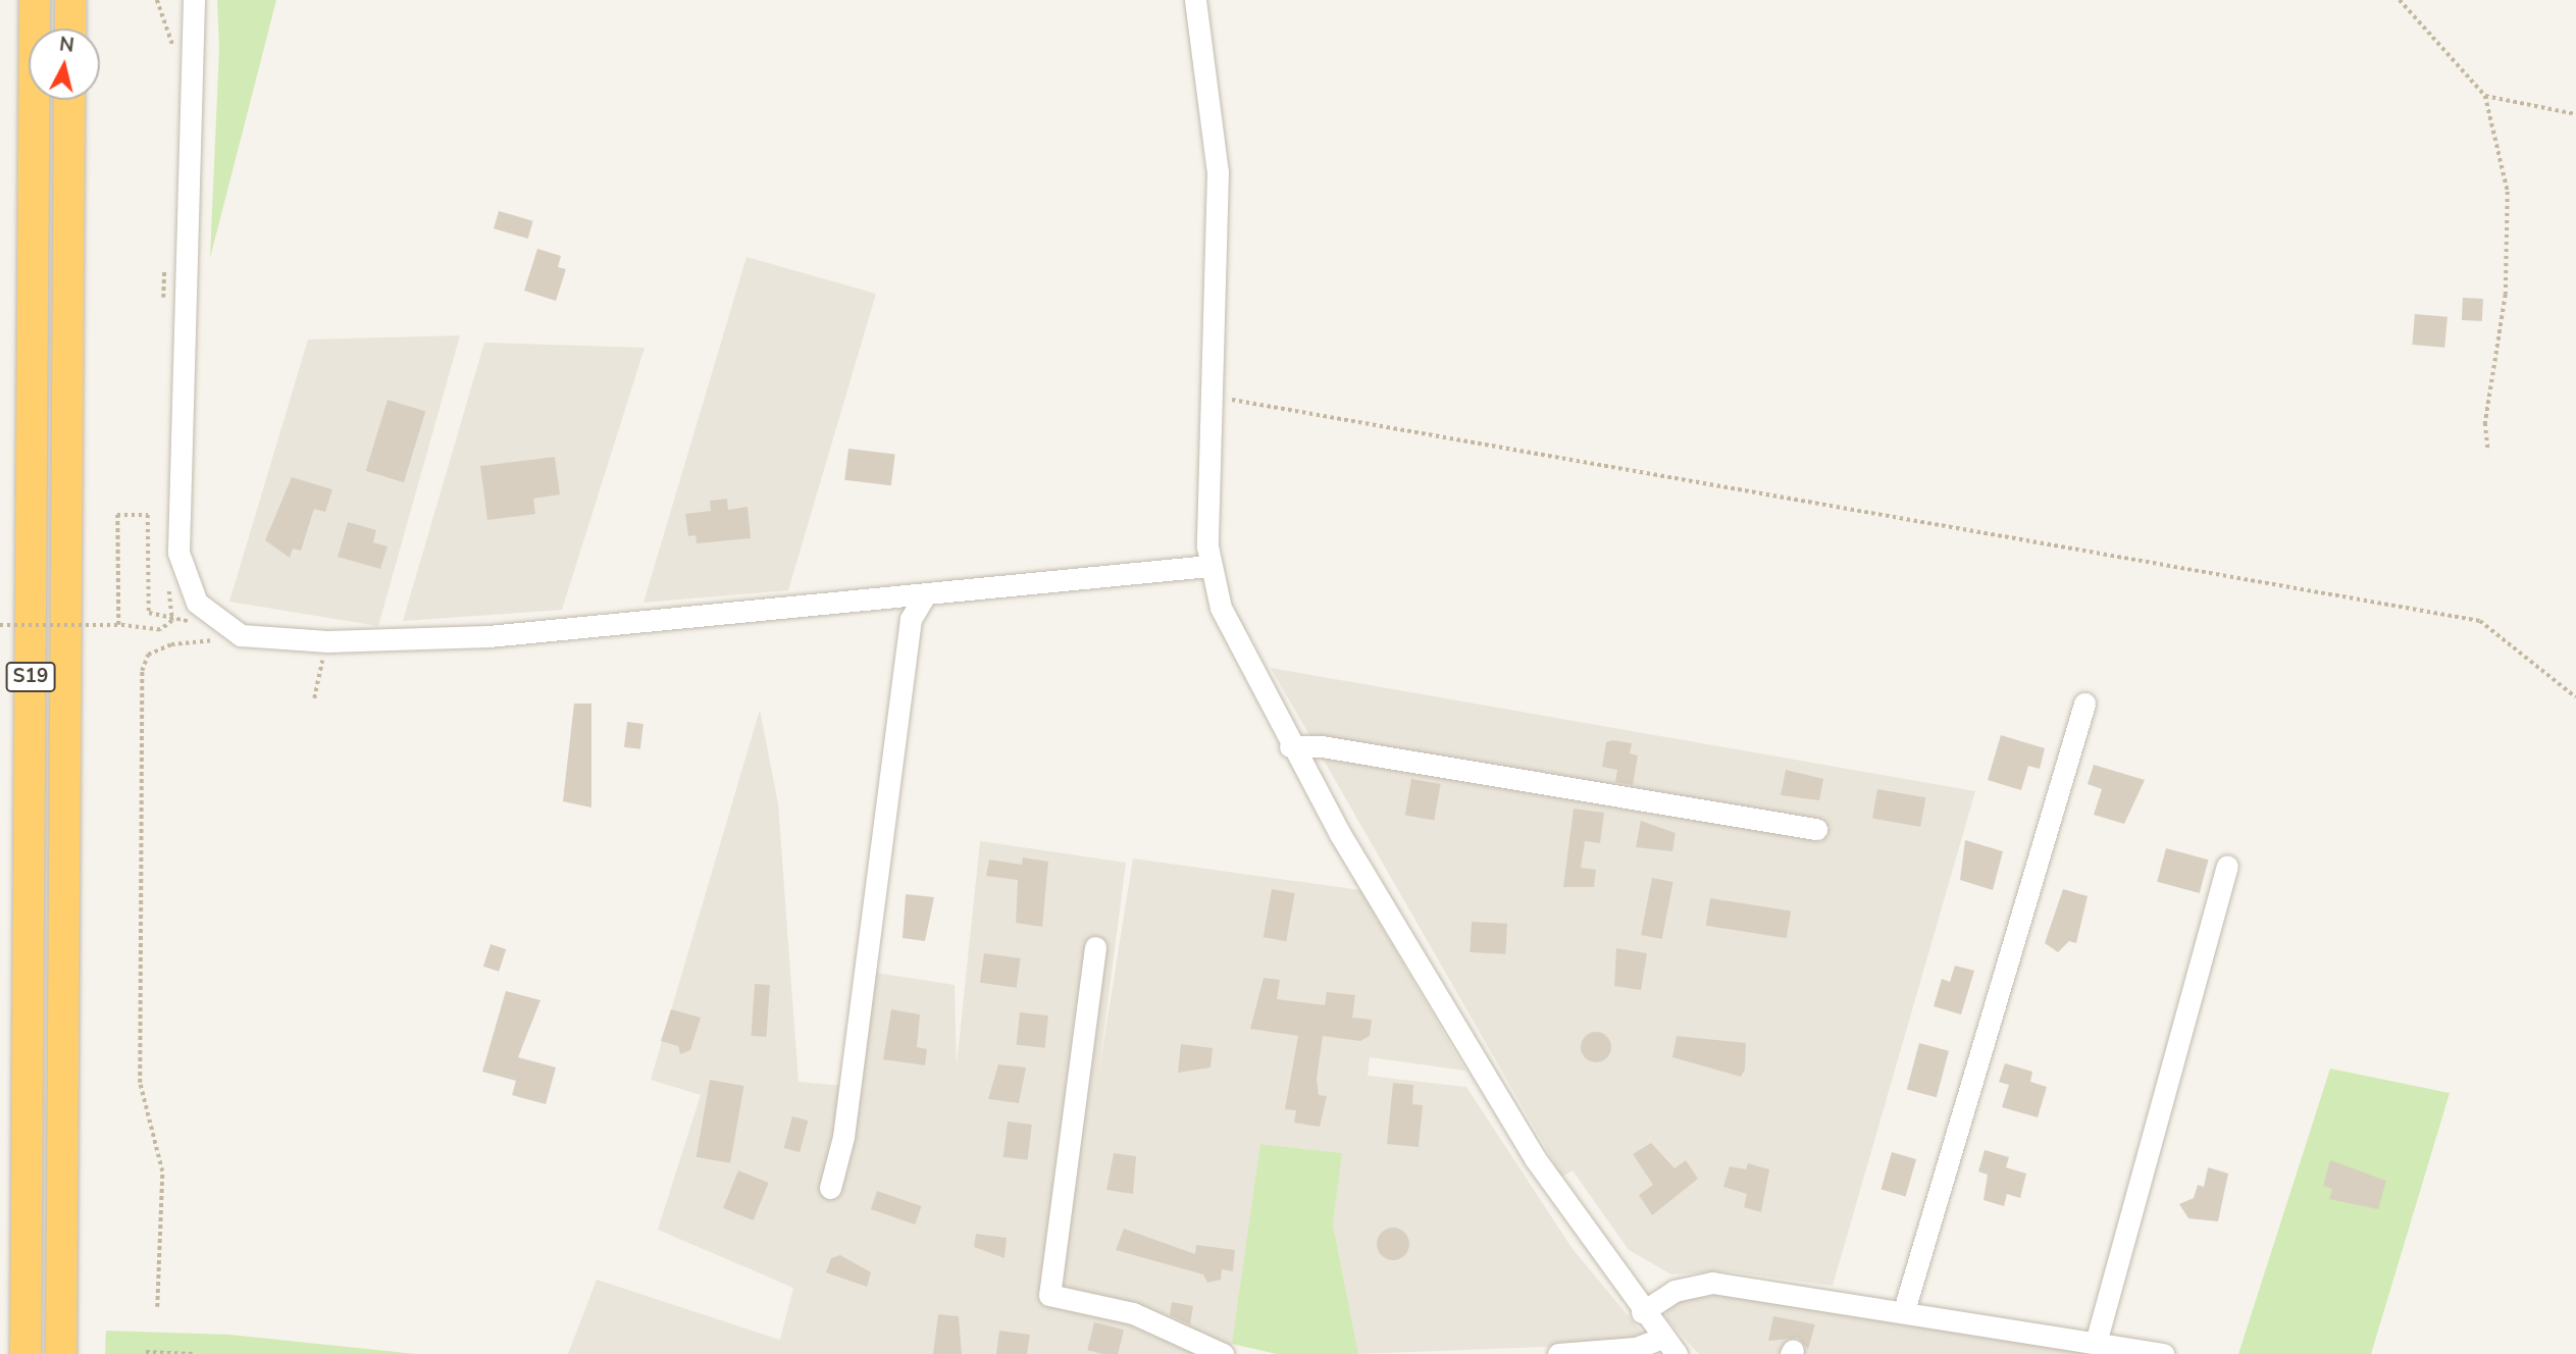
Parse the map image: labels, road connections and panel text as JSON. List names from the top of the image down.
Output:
{
  "streets": {
    "highway": ["S19"]
  },
  "north": "top"
}
